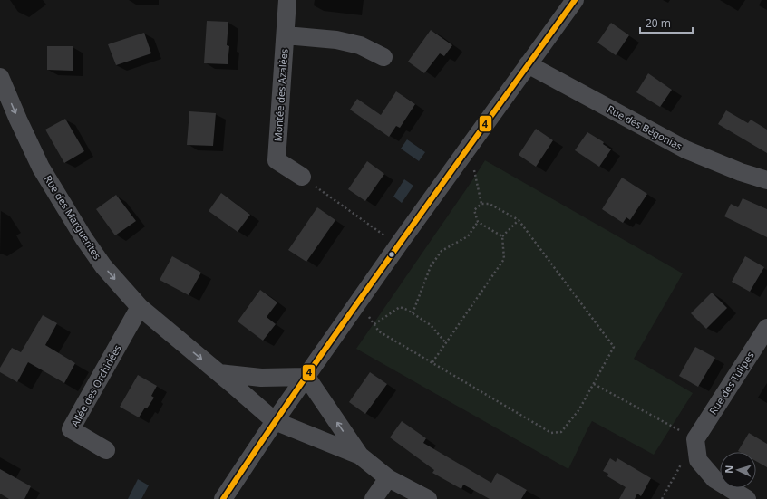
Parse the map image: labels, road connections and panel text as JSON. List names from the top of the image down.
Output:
{
  "streets": {
    "street": [
      "Montée des Azalées",
      "Rue des Bégonias",
      "Rue des Marguerites",
      "Rue des Tulipes",
      "Allée des Orchidées"
    ]
  },
  "crossings": [
    ["Rue des Marguerites", "Allée des Orchidées"]
  ],
  "one_way": ["Rue des Marguerites"],
  "lines": ["transit line 4"],
  "scale_bar": "20 m",
  "north": "left"
}
